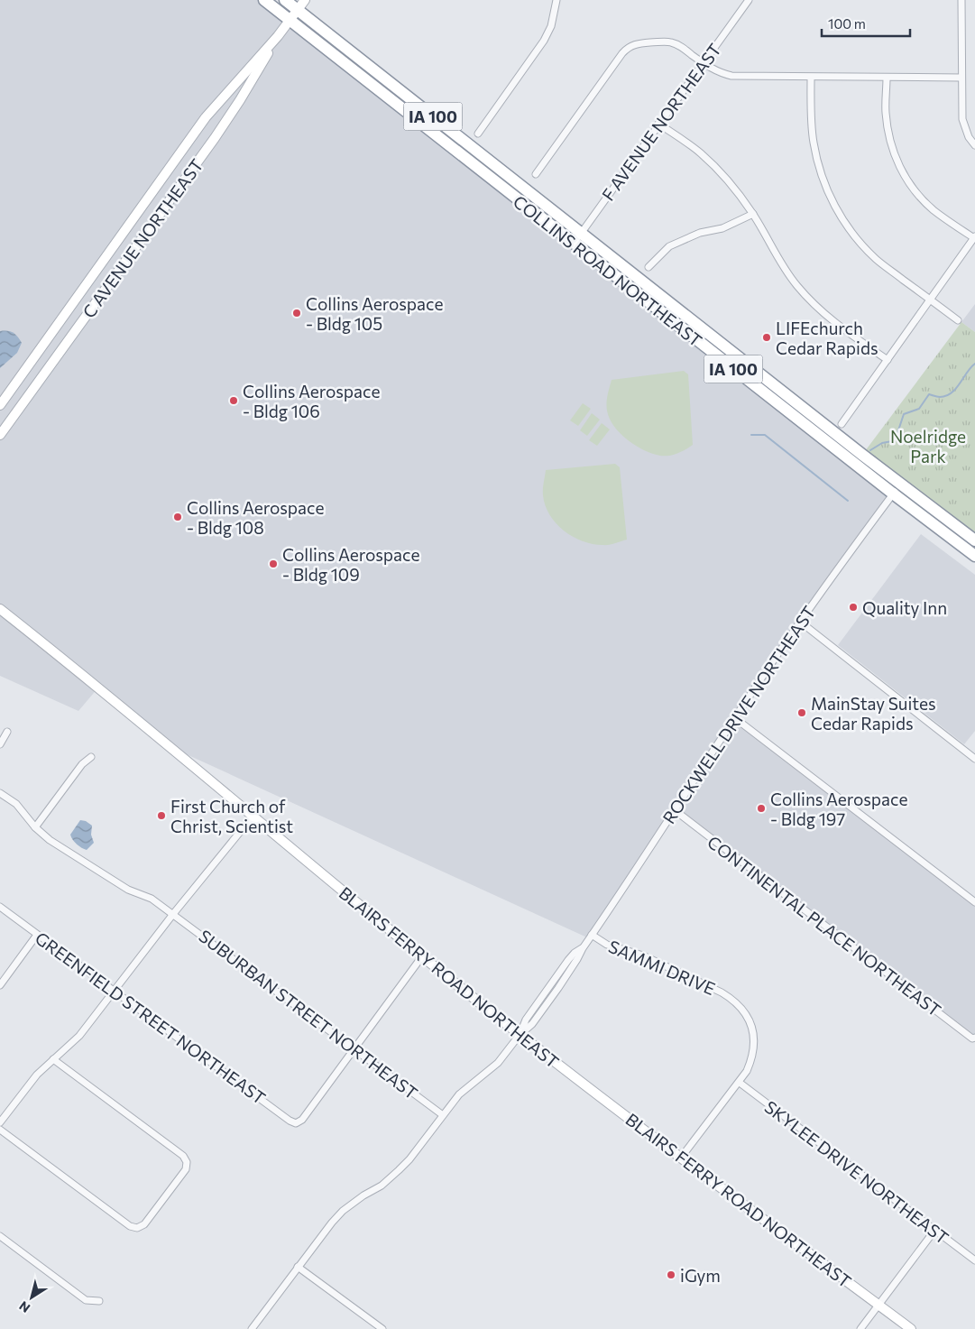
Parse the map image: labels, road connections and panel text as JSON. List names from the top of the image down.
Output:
{
  "streets": {
    "highway": ["IA 100", "COLLINS ROAD NORTHEAST"],
    "main road": ["C AVENUE NORTHEAST", "BLAIRS FERRY ROAD NORTHEAST"],
    "street": [
      "F AVENUE NORTHEAST",
      "ROCKWELL DRIVE NORTHEAST",
      "CONTINENTAL PLACE NORTHEAST",
      "SAMMI DRIVE",
      "SUBURBAN STREET NORTHEAST",
      "GREENFIELD STREET NORTHEAST",
      "SKYLEE DRIVE NORTHEAST"
    ]
  },
  "crossings": [
    ["F AVENUE NORTHEAST", "COLLINS ROAD NORTHEAST"],
    ["C AVENUE NORTHEAST", "COLLINS ROAD NORTHEAST"],
    ["COLLINS ROAD NORTHEAST", "ROCKWELL DRIVE NORTHEAST"],
    ["ROCKWELL DRIVE NORTHEAST", "CONTINENTAL PLACE NORTHEAST"],
    ["ROCKWELL DRIVE NORTHEAST", "SAMMI DRIVE"],
    ["ROCKWELL DRIVE NORTHEAST", "BLAIRS FERRY ROAD NORTHEAST"],
    ["ROCKWELL DRIVE NORTHEAST", "SUBURBAN STREET NORTHEAST"],
    ["SAMMI DRIVE", "BLAIRS FERRY ROAD NORTHEAST"],
    ["SAMMI DRIVE", "SKYLEE DRIVE NORTHEAST"],
    ["SUBURBAN STREET NORTHEAST", "GREENFIELD STREET NORTHEAST"]
  ],
  "parks": ["Noelridge Park"],
  "places": [
    "Collins Aerospace - Bldg 105",
    "LIFEchurch Cedar Rapids",
    "Collins Aerospace - Bldg 106",
    "Collins Aerospace - Bldg 108",
    "Collins Aerospace - Bldg 109",
    "Quality Inn",
    "MainStay Suites Cedar Rapids",
    "Collins Aerospace - Bldg 197",
    "First Church of Christ, Scientist",
    "iGym"
  ],
  "scale_bar": "100 m",
  "north": "bottom left"
}
